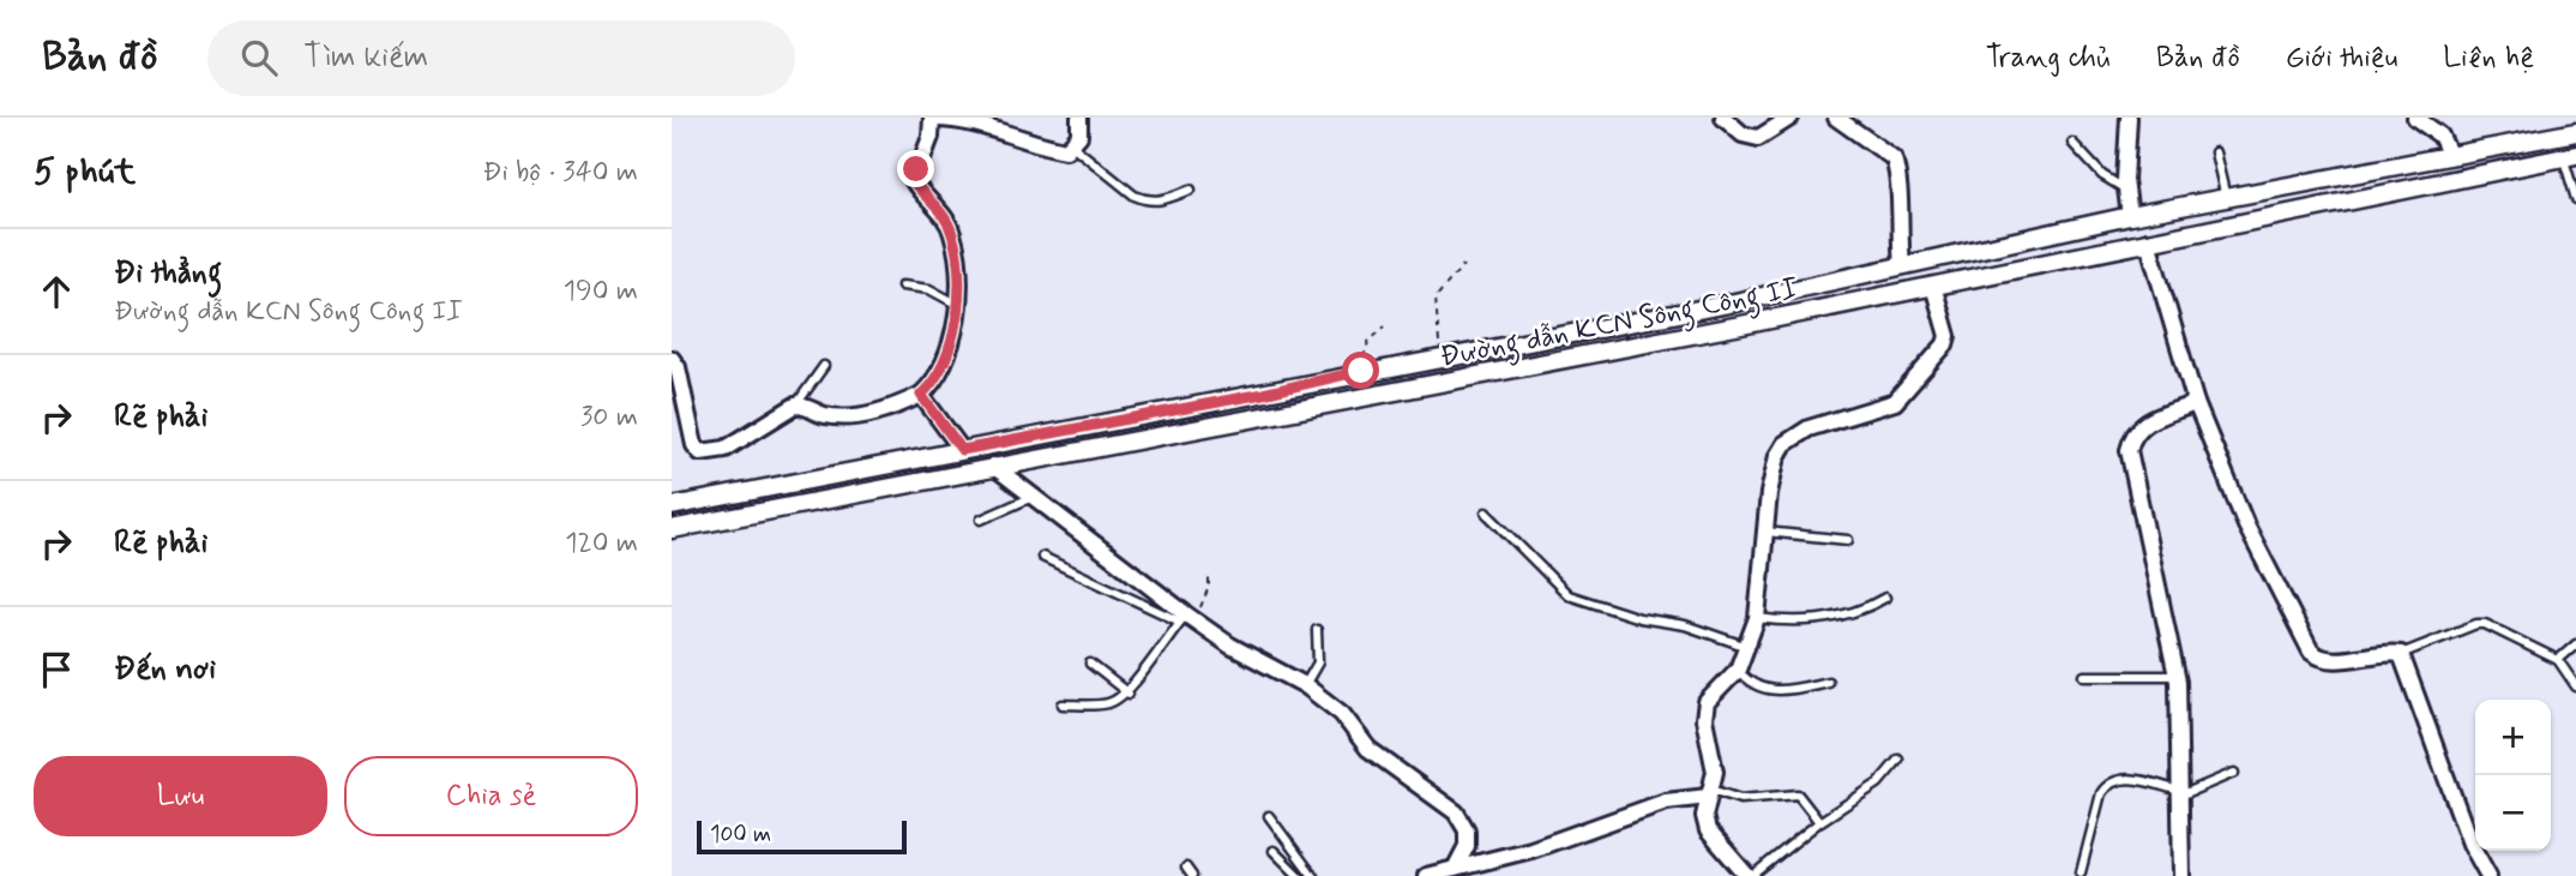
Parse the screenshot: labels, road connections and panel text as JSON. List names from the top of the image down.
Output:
{
  "streets": {
    "street": ["Đường dẫn KCN Sông Công II"]
  },
  "scale_bar": "100 m",
  "page": {
    "header": "Bản đồ",
    "search": "Tìm kiếm",
    "nav": [
      "Trang chủ",
      "Bản đồ",
      "Giới thiệu",
      "Liên hệ"
    ],
    "heading": ["5 phút", "Đi bộ · 340 m"],
    "list": [
      ["Đi thẳng", "Đường dẫn KCN Sông Công II", "190 m"],
      ["Rẽ phải", "30 m"],
      ["Rẽ phải", "120 m"],
      "Đến nơi"
    ],
    "map_buttons": ["+", "−"],
    "buttons": ["Lưu", "Chia sẻ"],
    "scale": "100 m"
  }
}
